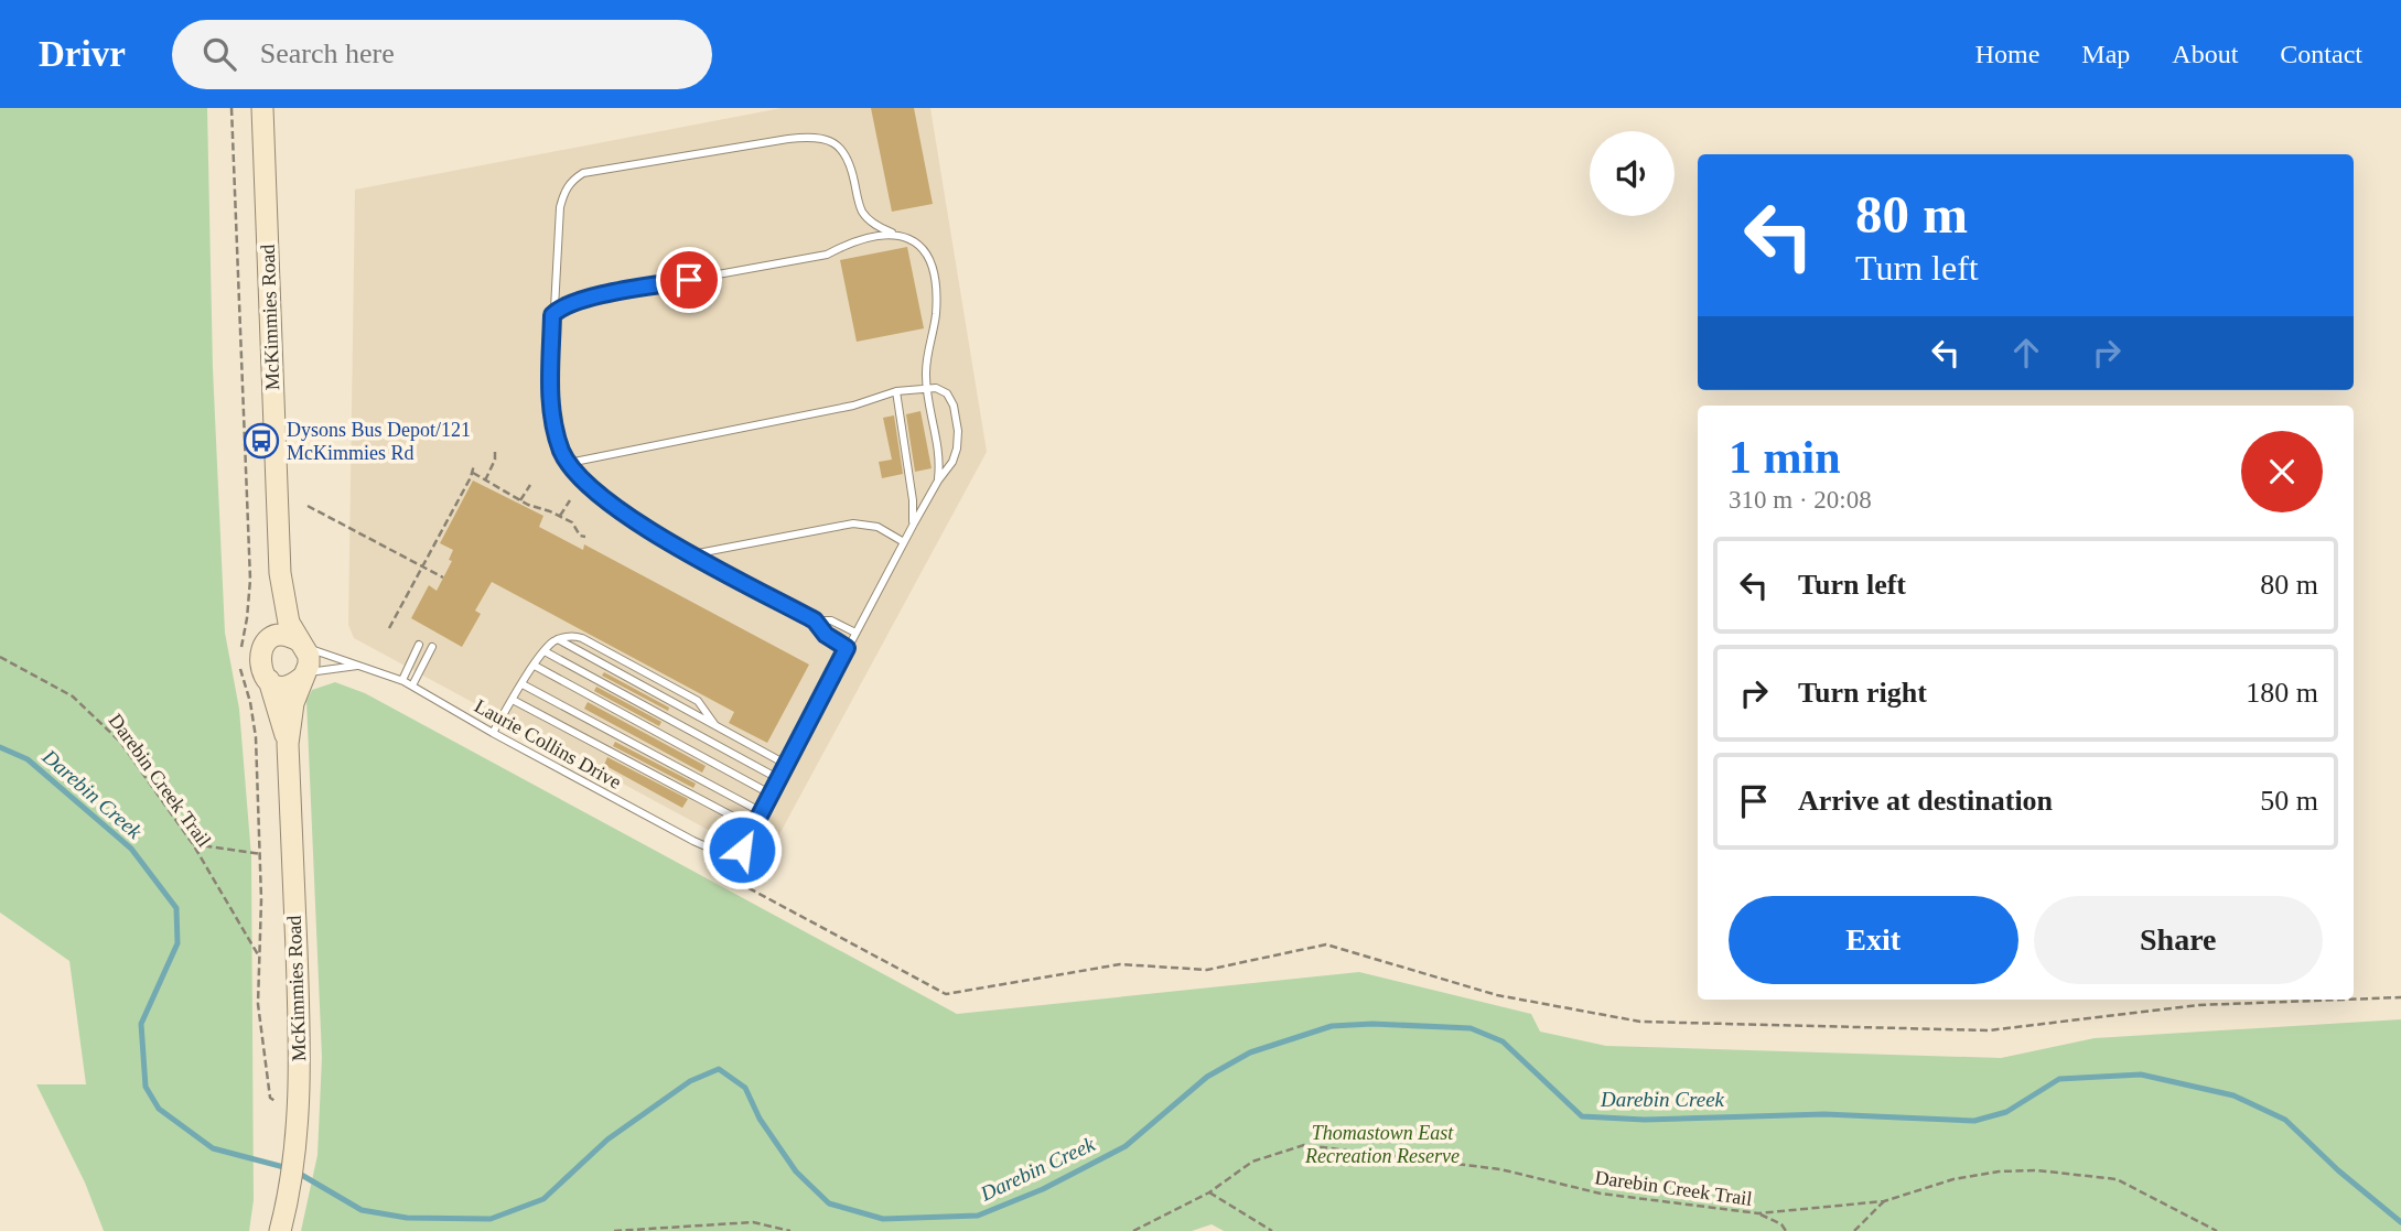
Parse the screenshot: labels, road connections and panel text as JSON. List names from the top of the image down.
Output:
{
  "streets": {
    "main road": ["McKimmies Road"],
    "lane": ["Laurie Collins Drive"],
    "path": ["Darebin Creek Trail"]
  },
  "crossings": [
    ["McKimmies Road", "Laurie Collins Drive"]
  ],
  "water": ["Darebin Creek"],
  "parks": ["Thomastown East Recreation Reserve"],
  "places": {
    "bus stop": ["Dysons Bus Depot/121 McKimmies Rd"]
  },
  "page": {
    "header": "Drivr",
    "search": "Search here",
    "nav": [
      "Home",
      "Map",
      "About",
      "Contact"
    ],
    "turn": ["80 m", "Turn left"],
    "heading": ["1 min", "310 m · 20:08"],
    "list": [
      {
        "name": "Turn left",
        "value": "80 m"
      },
      {
        "name": "Turn right",
        "value": "180 m"
      },
      {
        "name": "Arrive at destination",
        "value": "50 m"
      }
    ],
    "buttons": ["Exit", "Share"]
  }
}
